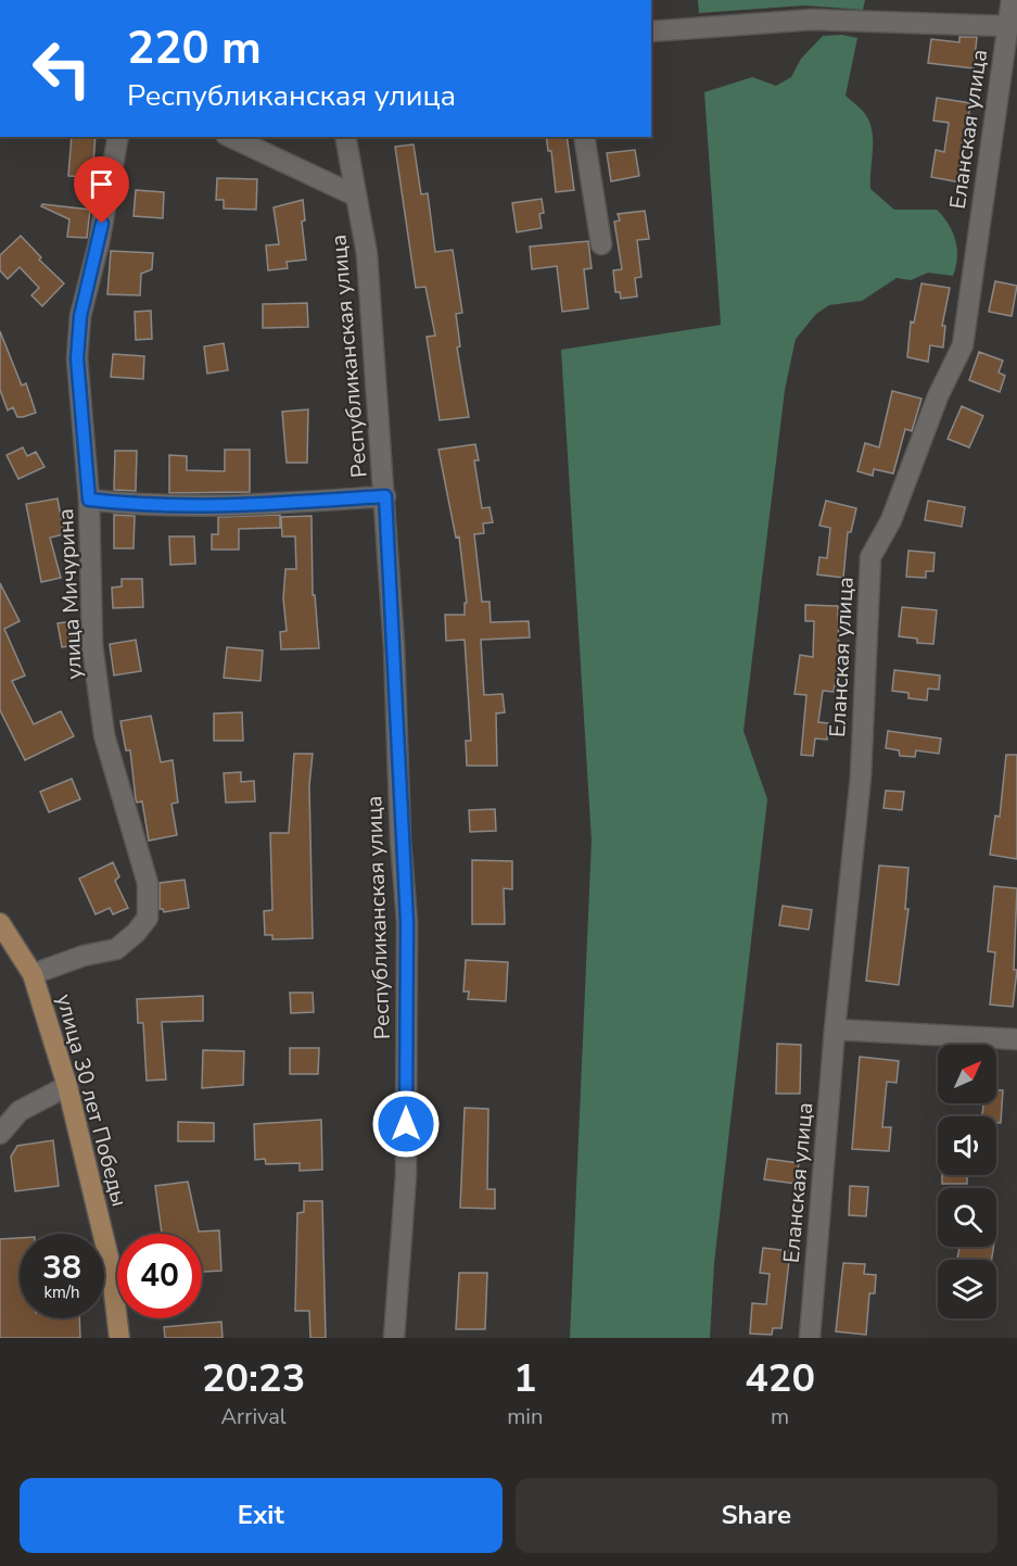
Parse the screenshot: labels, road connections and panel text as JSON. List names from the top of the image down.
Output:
{
  "streets": {
    "main road": ["улица 30 лет Победы"],
    "street": ["Еланская улица", "Республиканская улица", "улица Мичурина"]
  },
  "crossings": [
    ["Республиканская улица", "улица Мичурина"],
    ["улица Мичурина", "улица 30 лет Победы"]
  ],
  "north": "top right",
  "page": {
    "turn": ["220 m", "Республиканская улица"],
    "speed": "38 km/h",
    "limit": "40",
    "eta": [
      "20:23",
      "Arrival",
      "1",
      "min",
      "420",
      "m"
    ],
    "buttons": ["Exit", "Share"]
  }
}
